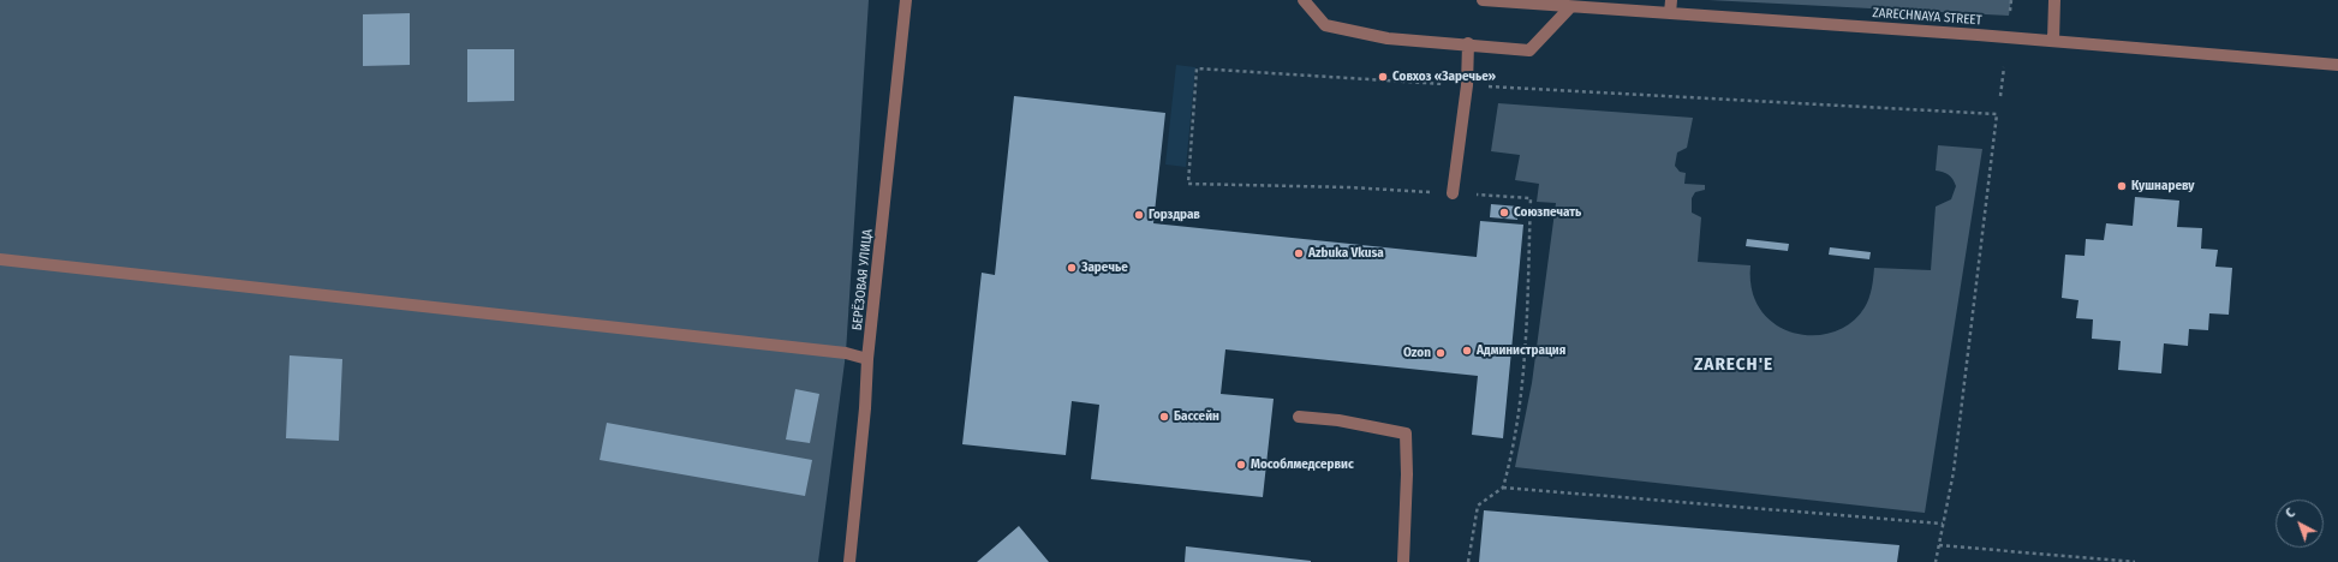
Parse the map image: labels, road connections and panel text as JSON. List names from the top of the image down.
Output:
{
  "streets": {
    "street": ["ZARECHNAYA STREET", "БЕРЁЗОВАЯ УЛИЦА"]
  },
  "districts": ["ZARECH'E"],
  "places": [
    "Совхоз «Заречье»",
    "Кушнареву",
    "Союзпечать",
    "Горздрав",
    "Azbuka Vkusa",
    "Заречье",
    "Администрация",
    "Ozon",
    "Бассейн",
    "Мособлмедсервис"
  ],
  "north": "top left"
}
